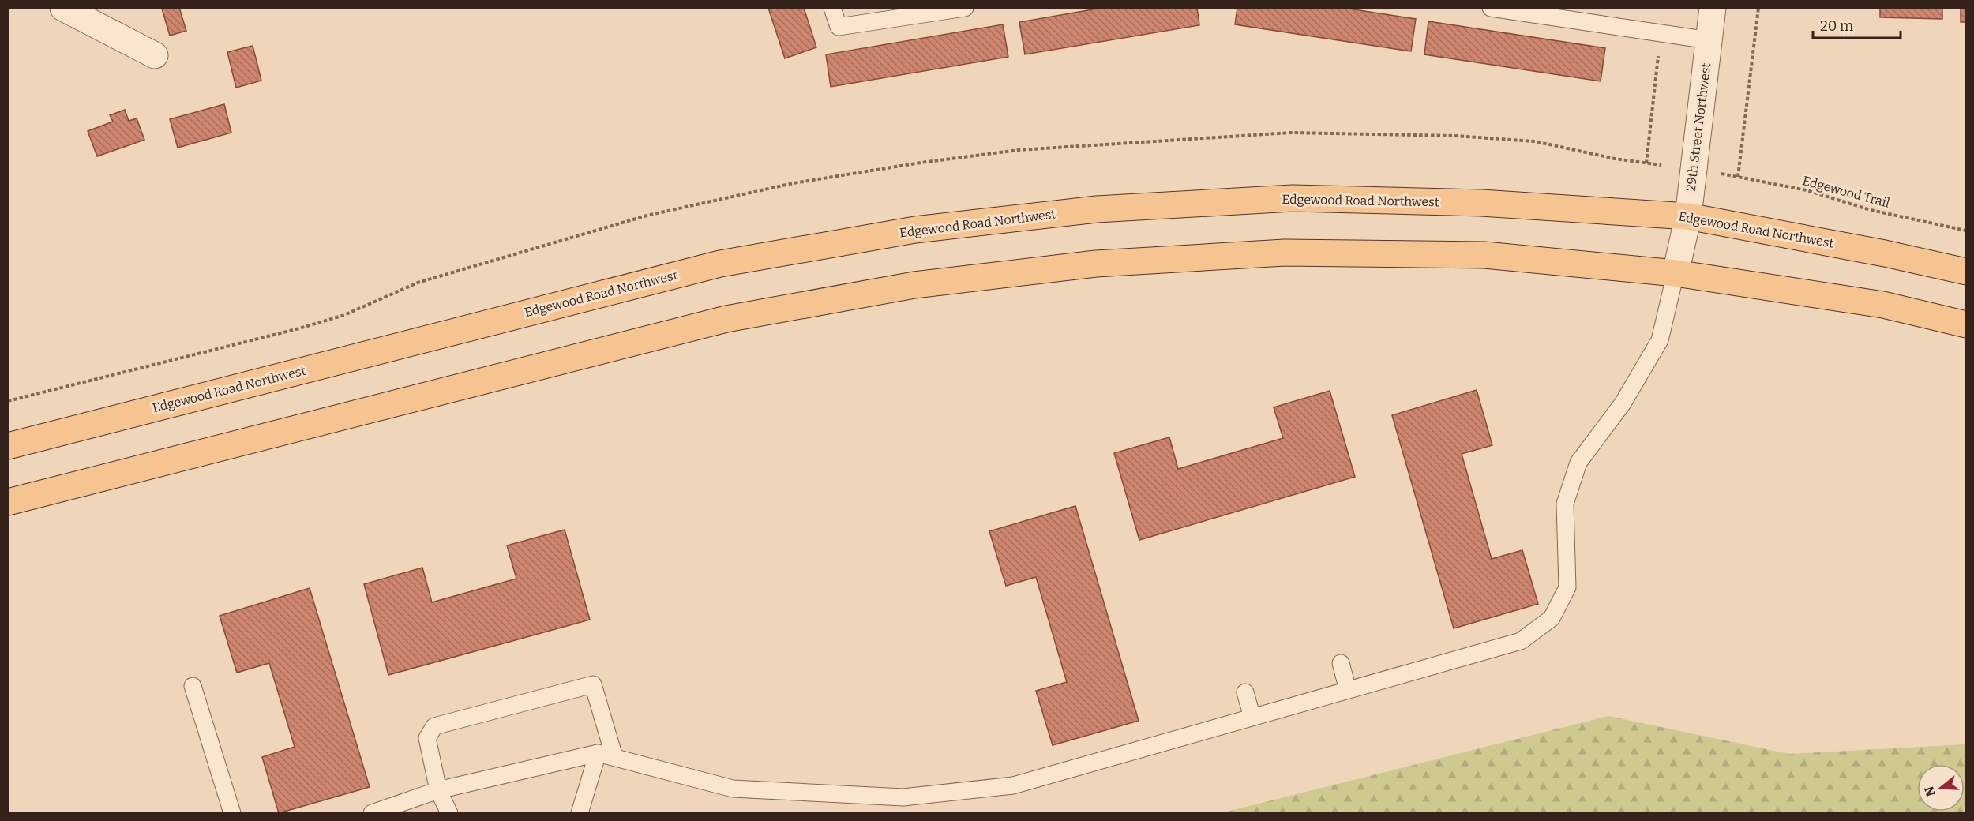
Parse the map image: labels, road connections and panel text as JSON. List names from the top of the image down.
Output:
{
  "streets": {
    "main road": ["Edgewood Road Northwest"],
    "street": ["29th Street Northwest"],
    "path": ["Edgewood Trail"]
  },
  "crossings": [
    ["29th Street Northwest", "Edgewood Road Northwest"]
  ],
  "scale_bar": "20 m",
  "north": "left"
}
